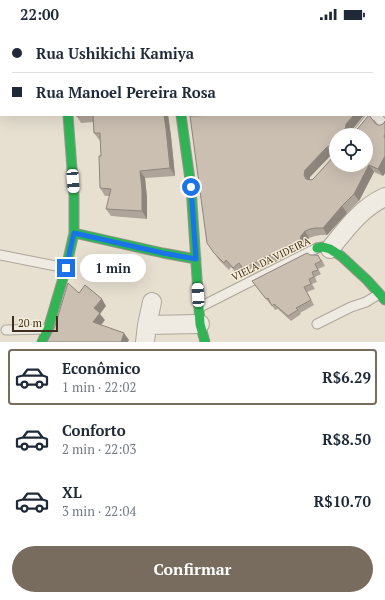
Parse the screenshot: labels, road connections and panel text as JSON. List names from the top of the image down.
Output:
{
  "streets": {
    "lane": ["VIELA DA VIDEIRA"]
  },
  "scale_bar": "20 m",
  "page": {
    "status": "22:00",
    "banner": ["Rua Ushikichi Kamiya", "Rua Manoel Pereira Rosa"],
    "bubble": "1 min",
    "scale": "20 m",
    "list": [
      {
        "name": "Econômico",
        "note": "1 min · 22:02",
        "value": "R$6.29"
      },
      {
        "name": "Conforto",
        "note": "2 min · 22:03",
        "value": "R$8.50"
      },
      {
        "name": "XL",
        "note": "3 min · 22:04",
        "value": "R$10.70"
      }
    ],
    "buttons": "Confirmar"
  }
}
